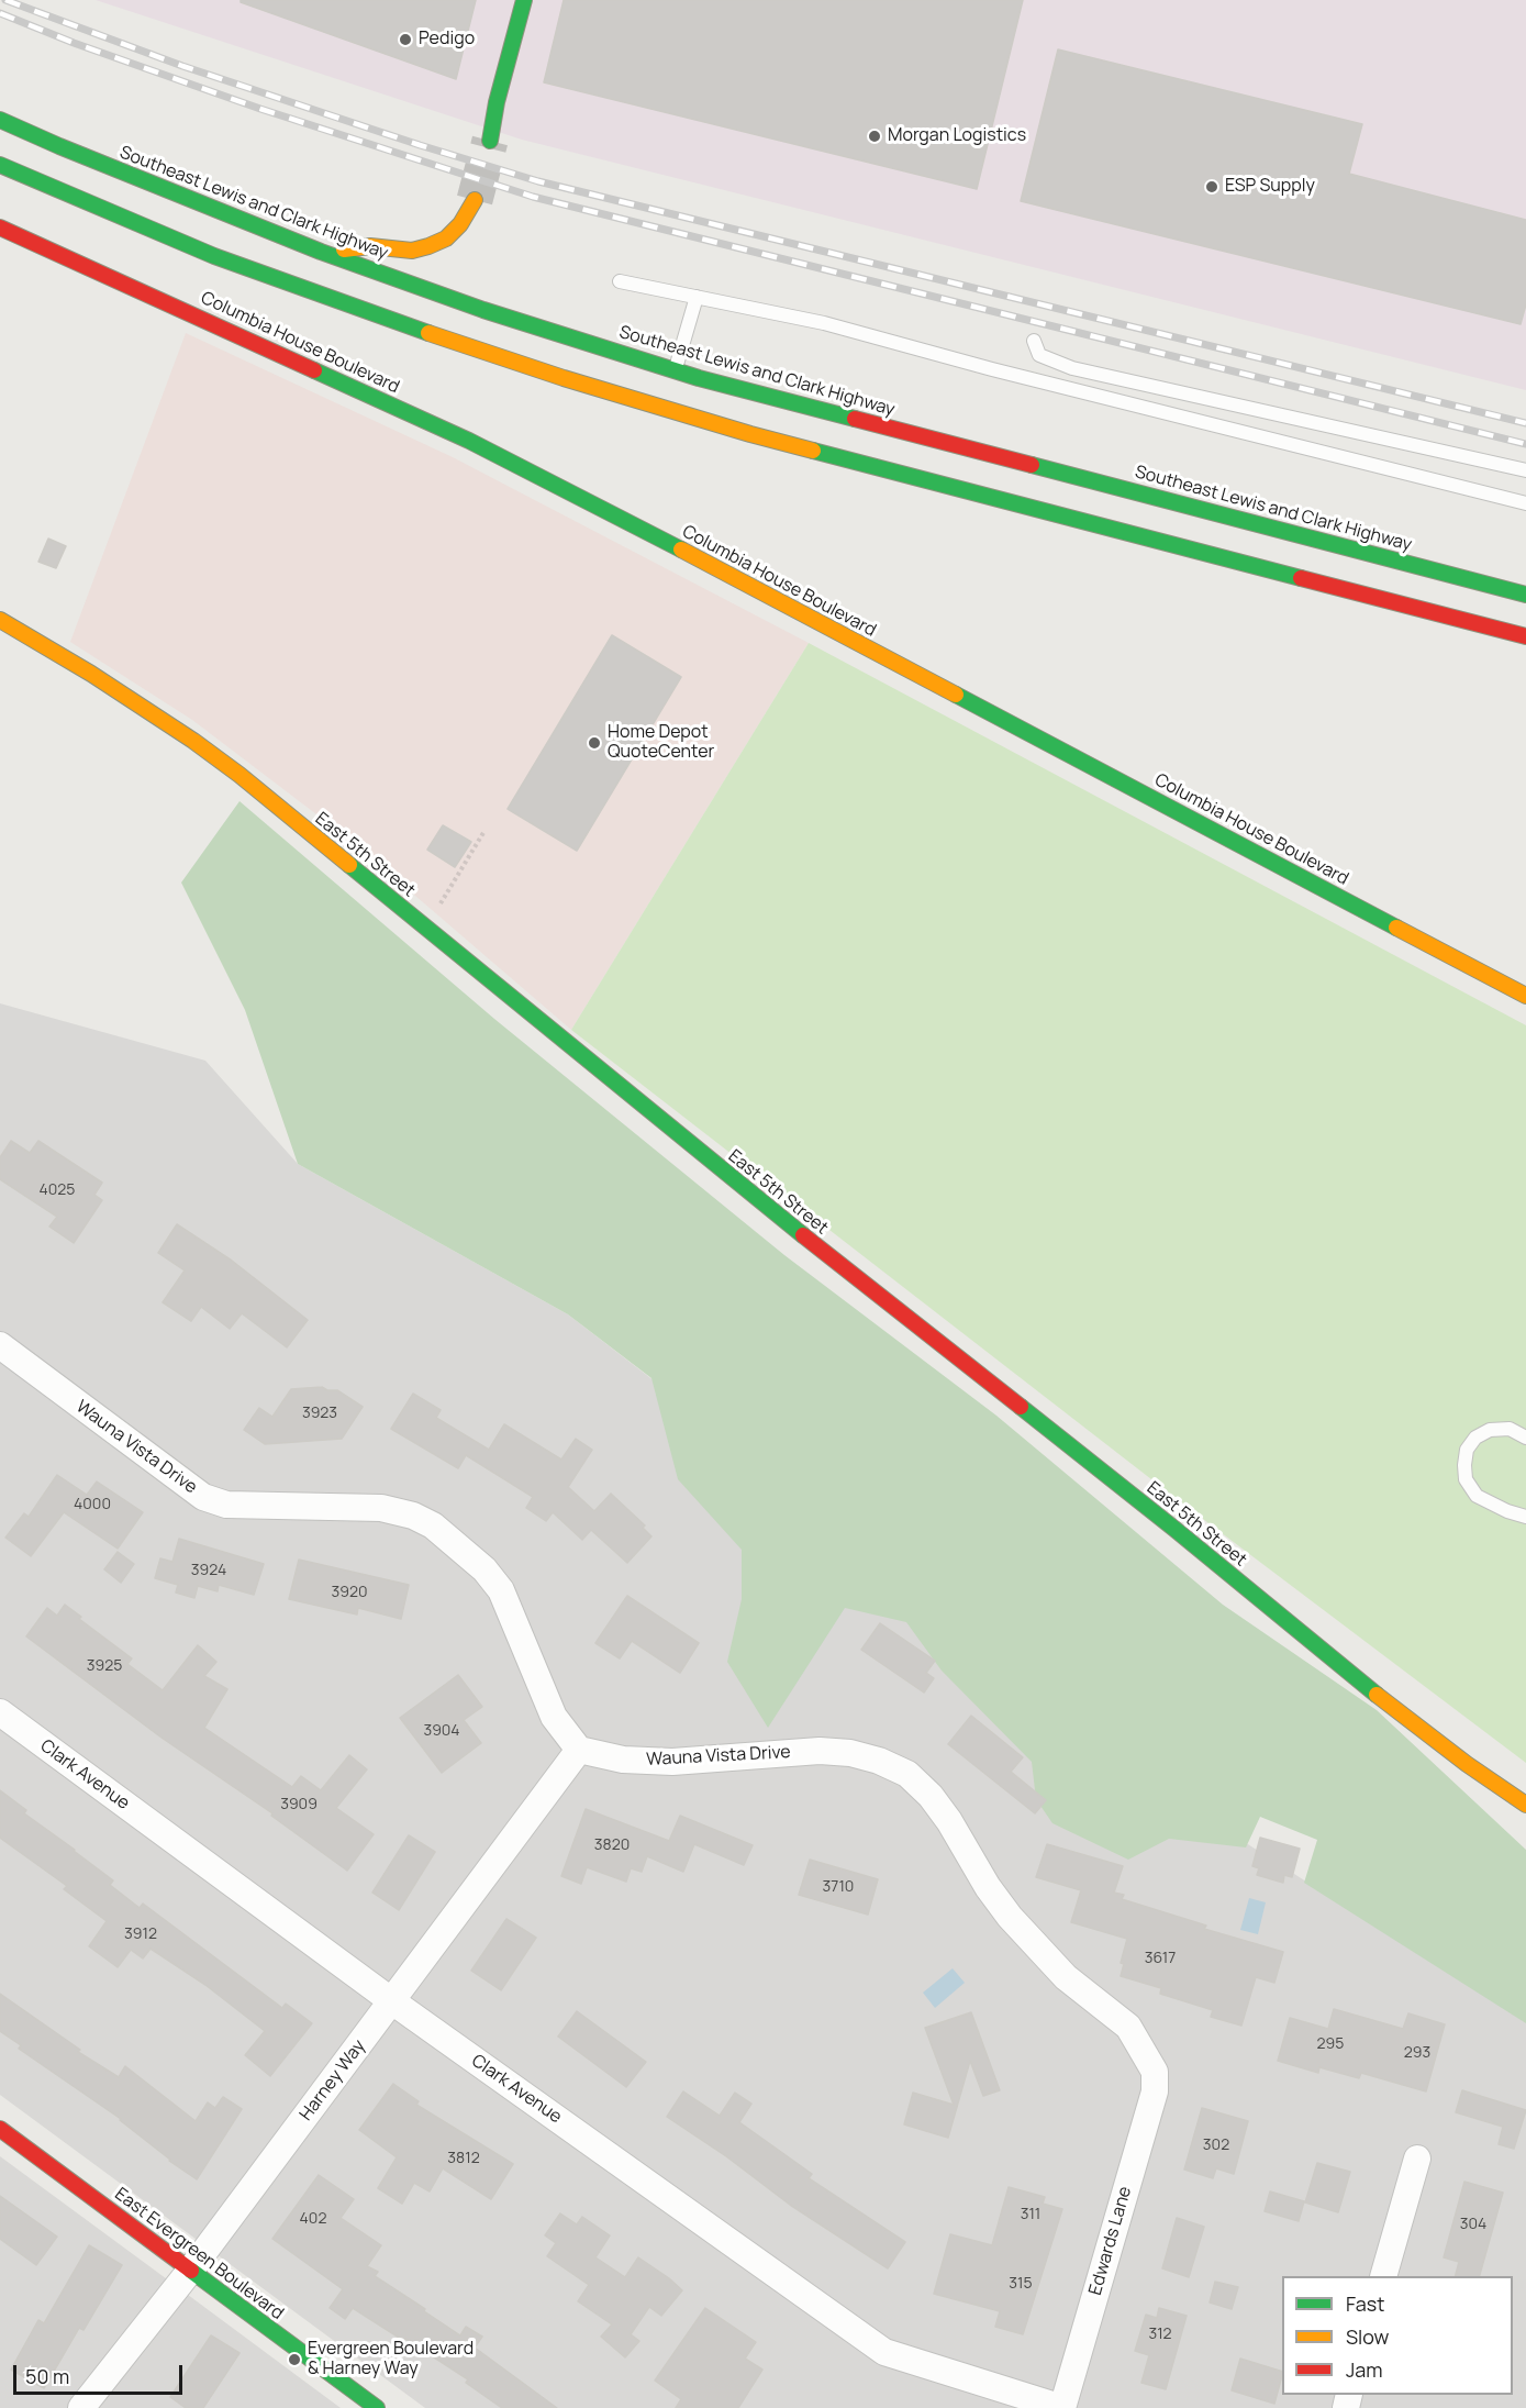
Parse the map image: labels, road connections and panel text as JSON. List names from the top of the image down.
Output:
{
  "streets": {
    "main road": [
      "Southeast Lewis and Clark Highway",
      "Columbia House Boulevard",
      "East 5th Street",
      "East Evergreen Boulevard"
    ],
    "street": [
      "Wauna Vista Drive",
      "Clark Avenue",
      "Harney Way",
      "Edwards Lane"
    ]
  },
  "crossings": [
    ["Wauna Vista Drive", "Harney Way"],
    ["Wauna Vista Drive", "Edwards Lane"],
    ["Clark Avenue", "Harney Way"],
    ["Clark Avenue", "Edwards Lane"],
    ["Harney Way", "East Evergreen Boulevard"]
  ],
  "places": [
    "Pedigo",
    "Morgan Logistics",
    "ESP Supply",
    "Home Depot QuoteCenter",
    "Evergreen Boulevard & Harney Way"
  ],
  "house_numbers": [
    "4025",
    "3923",
    "4000",
    "3924",
    "3920",
    "3925",
    "3904",
    "3909",
    "3820",
    "3710",
    "3912",
    "3617",
    "295",
    "293",
    "302",
    "3812",
    "311",
    "402",
    "304",
    "315",
    "312"
  ],
  "legend": ["Fast", "Slow", "Jam"],
  "scale_bar": "50 m"
}
